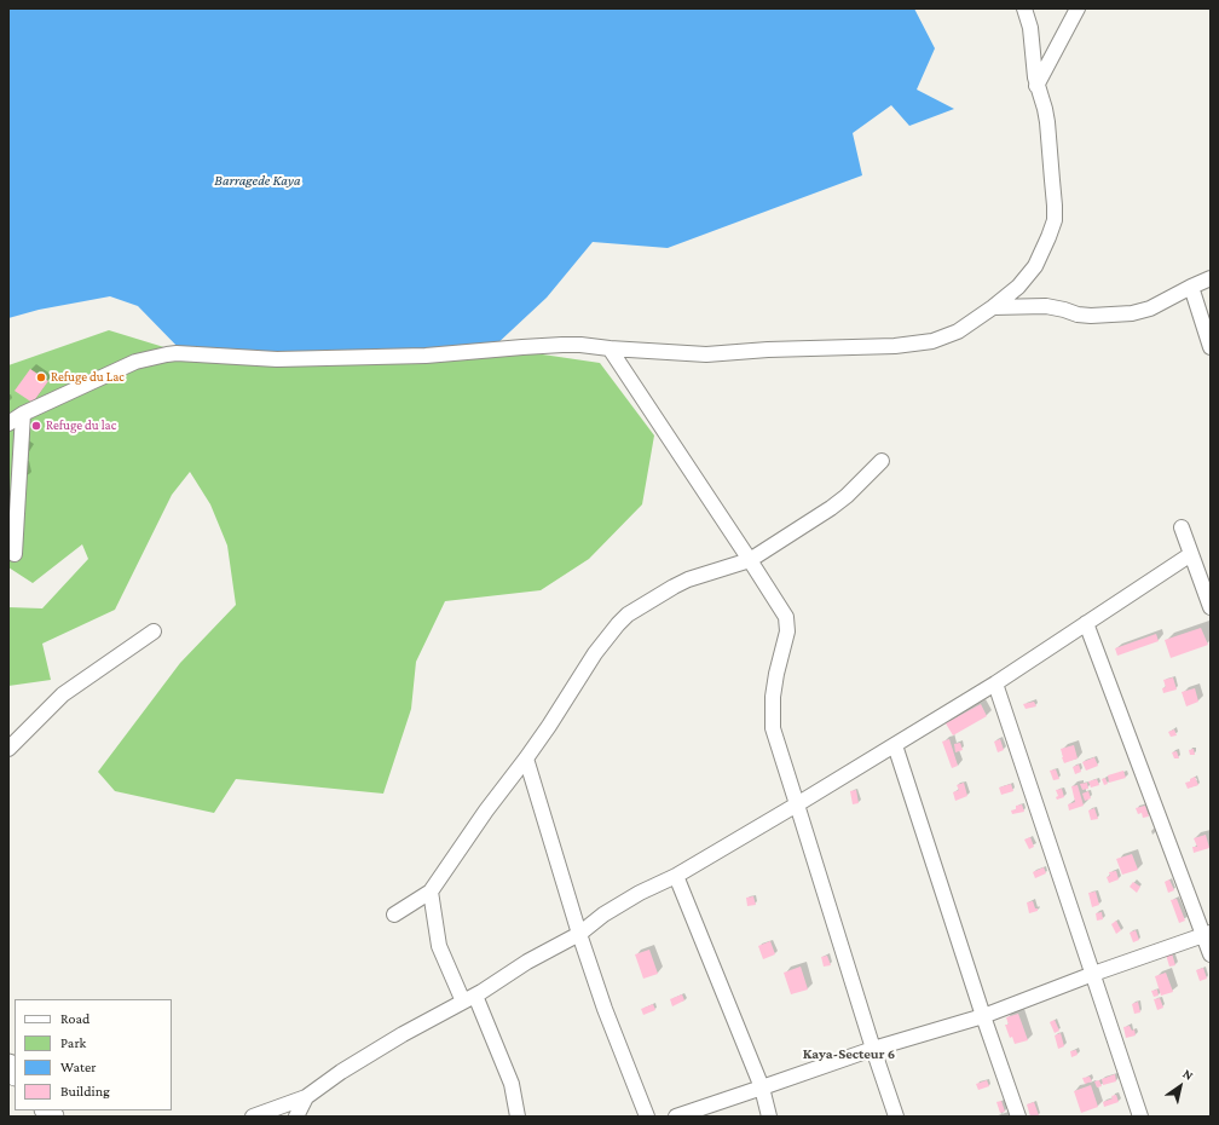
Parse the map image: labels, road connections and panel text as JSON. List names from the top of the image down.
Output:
{
  "districts": ["Kaya-Secteur 6"],
  "water": ["Barragede Kaya"],
  "places": ["Refuge du Lac", "Refuge du lac"],
  "legend": [
    "Road",
    "Park",
    "Water",
    "Building"
  ],
  "north": "top right"
}
